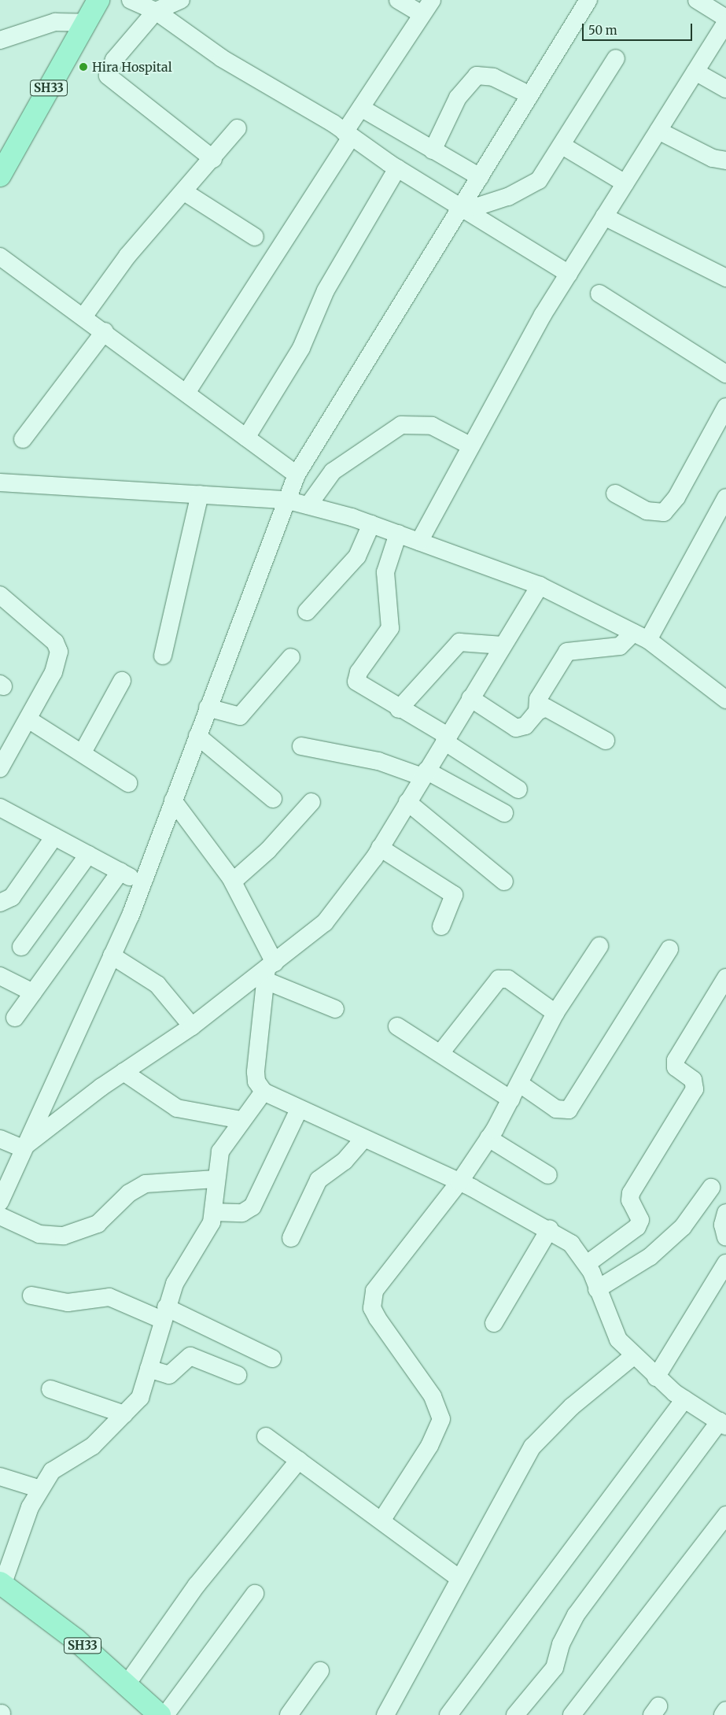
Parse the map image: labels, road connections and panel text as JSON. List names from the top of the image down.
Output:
{
  "streets": {
    "main road": ["SH33"]
  },
  "places": ["Hira Hospital"],
  "scale_bar": "50 m"
}
